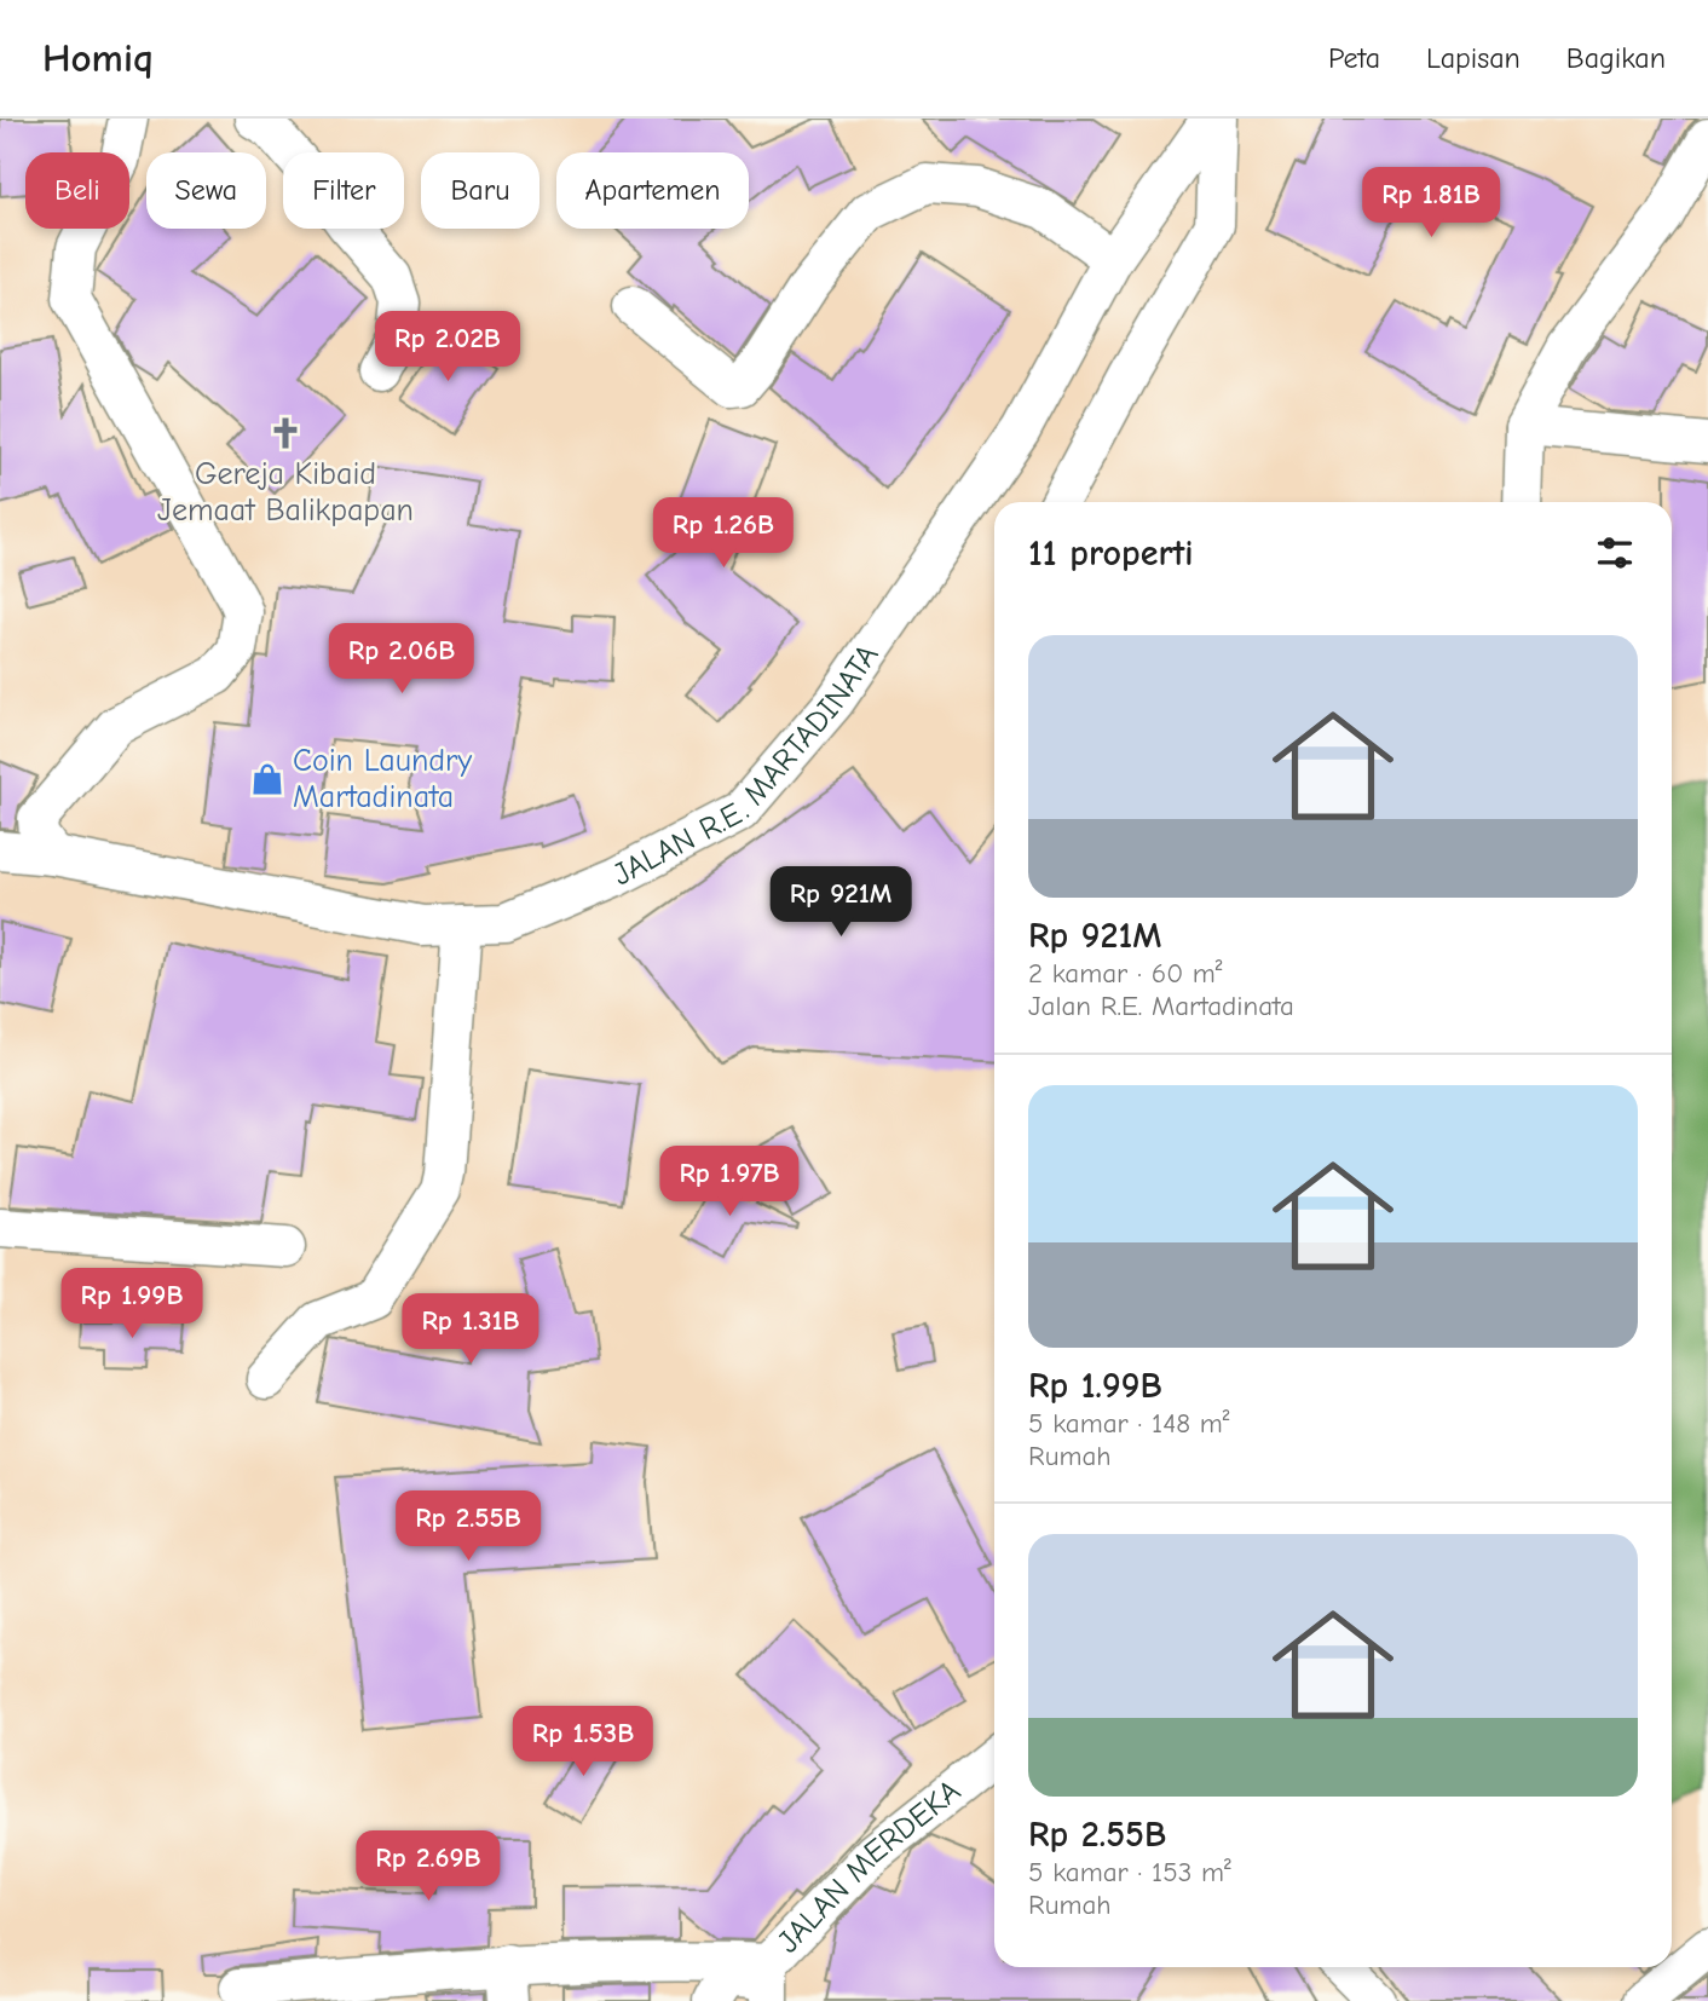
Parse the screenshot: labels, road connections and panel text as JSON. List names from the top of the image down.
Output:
{
  "streets": {
    "street": ["JALAN R.E. MARTADINATA", "JALAN MERDEKA"]
  },
  "places": {
    "church": ["Gereja Kibaid Jemaat Balikpapan"],
    "shop": ["Coin Laundry Martadinata"]
  },
  "page": {
    "header": "Homiq",
    "nav": ["Peta", "Lapisan", "Bagikan"],
    "chip": [
      "Beli",
      "Sewa",
      "Filter",
      "Baru",
      "Apartemen"
    ],
    "price": [
      "Rp 1.81B",
      "Rp 2.02B",
      "Rp 1.26B",
      "Rp 2.06B",
      "Rp 921M",
      "Rp 1.97B",
      "Rp 1.99B",
      "Rp 1.31B",
      "Rp 2.55B",
      "Rp 1.53B",
      "Rp 2.69B"
    ],
    "heading": "11 properti",
    "list": [
      {
        "name": "Rp 921M",
        "note": "2 kamar · 60 m² · Jalan R.E. Martadinata"
      },
      {
        "name": "Rp 1.99B",
        "note": "5 kamar · 148 m² · Rumah"
      },
      {
        "name": "Rp 2.55B",
        "note": "5 kamar · 153 m² · Rumah"
      }
    ]
  }
}
